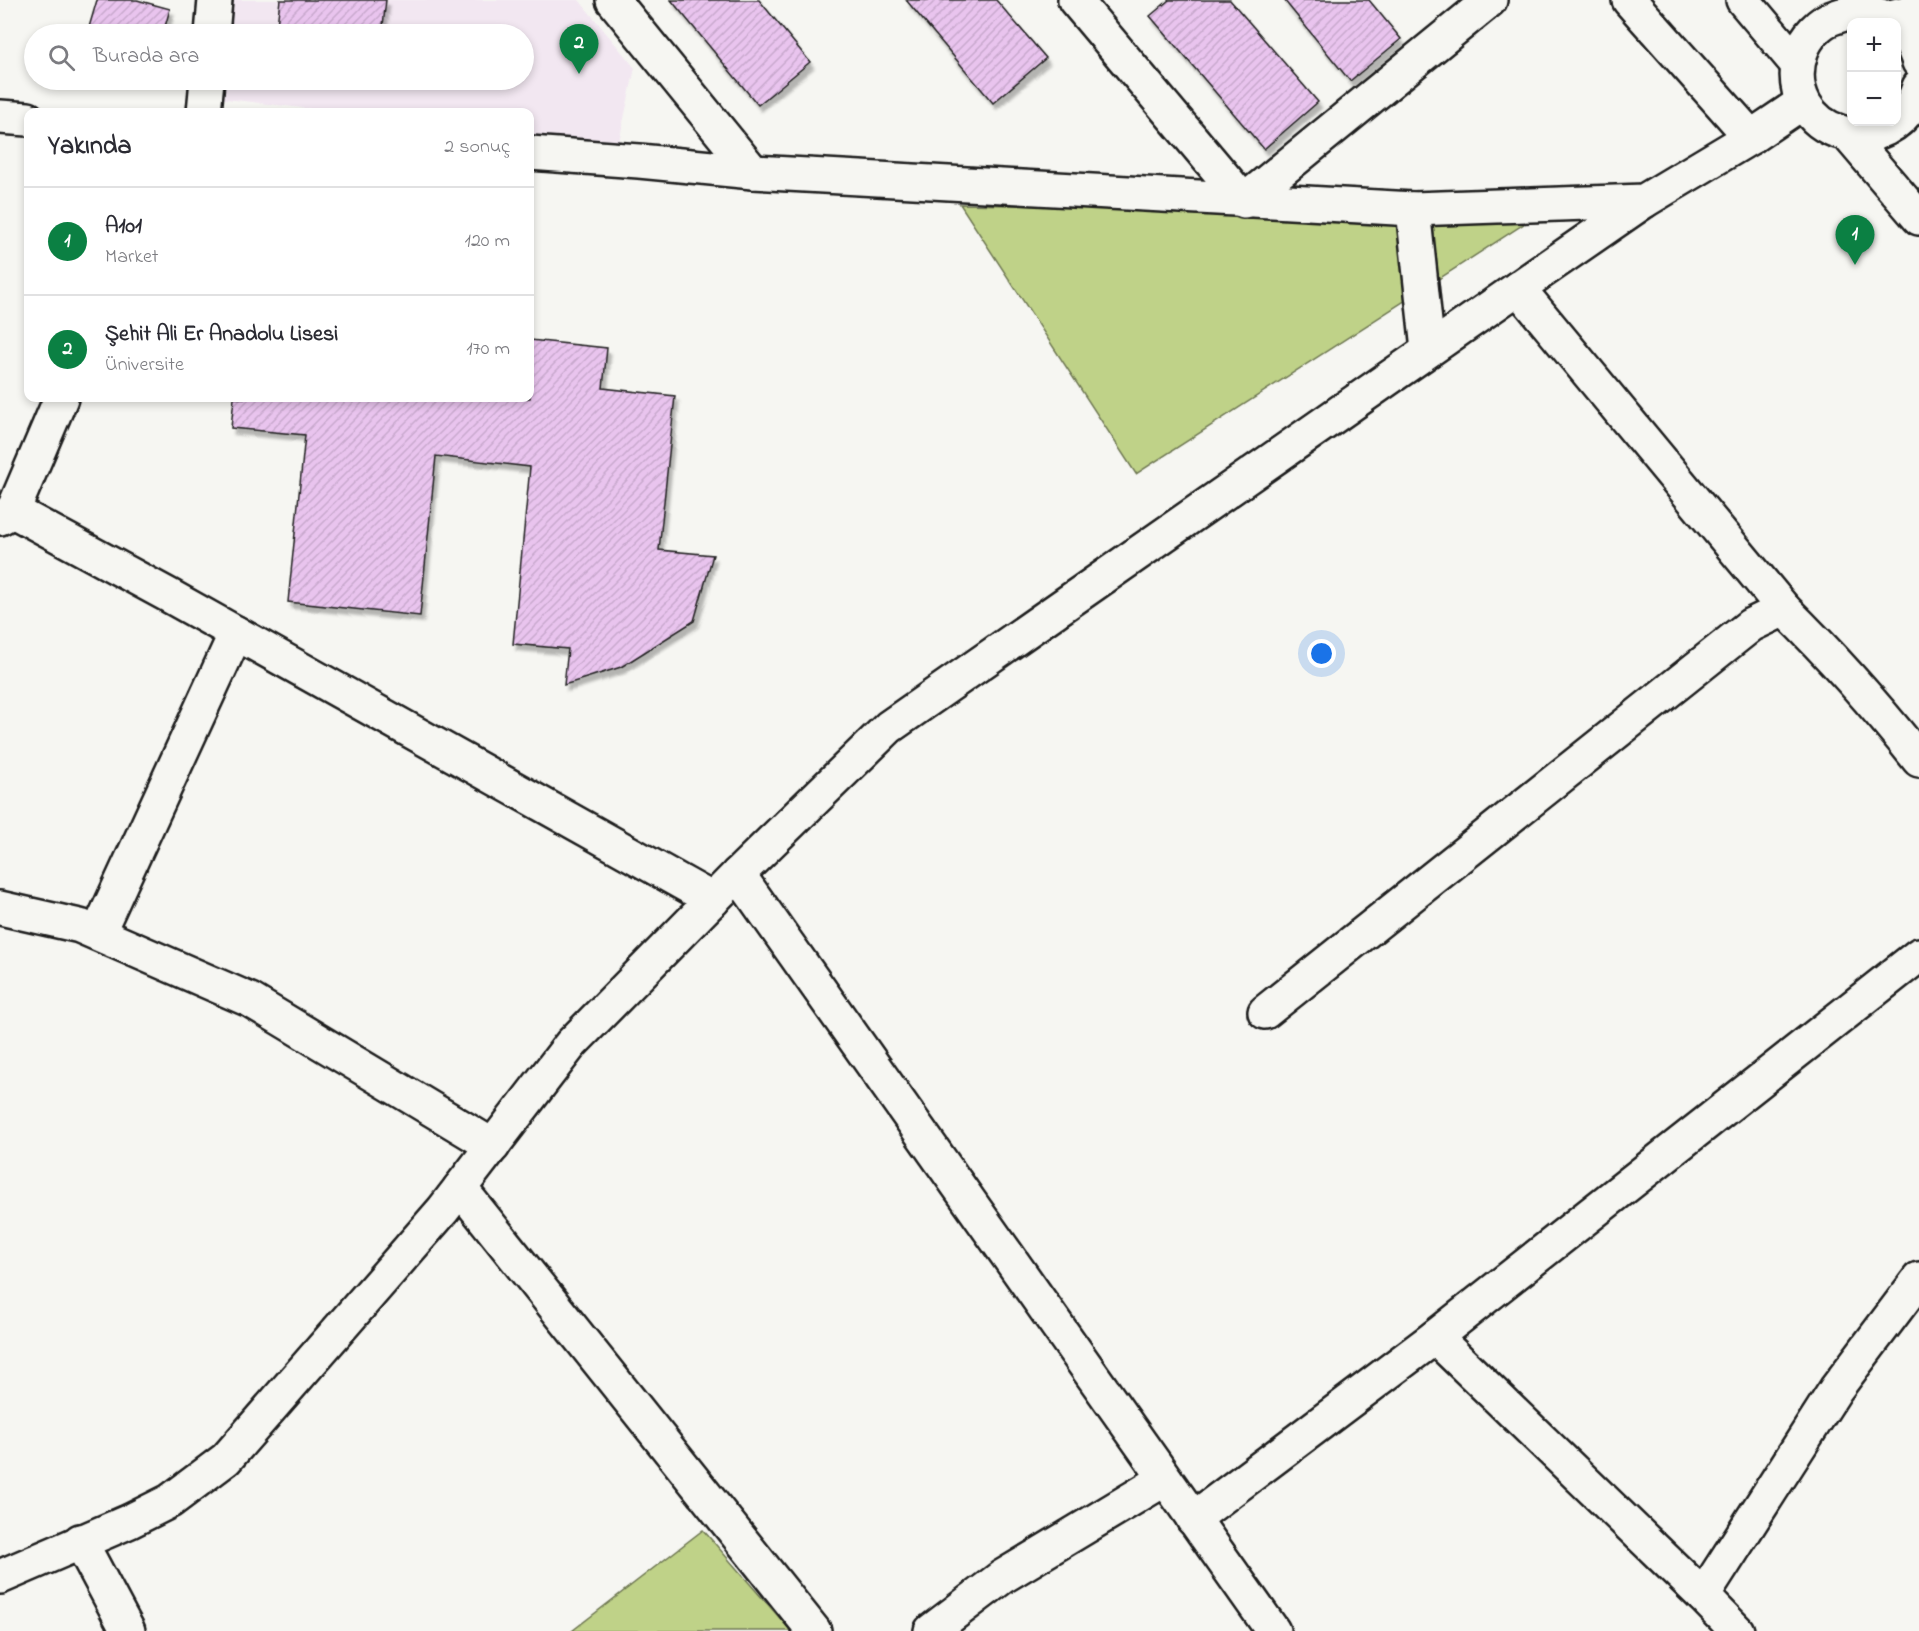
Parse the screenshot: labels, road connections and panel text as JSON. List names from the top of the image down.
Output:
{
  "page": {
    "map_buttons": ["+", "−"],
    "pins": ["2", "1"],
    "search": "Burada ara",
    "heading": ["Yakında", "2 sonuç"],
    "list": [
      {
        "mark": "1",
        "name": "A101",
        "note": "Market",
        "value": "120 m"
      },
      {
        "mark": "2",
        "name": "Şehit Ali Er Anadolu Lisesi",
        "note": "Üniversite",
        "value": "170 m"
      }
    ]
  }
}
